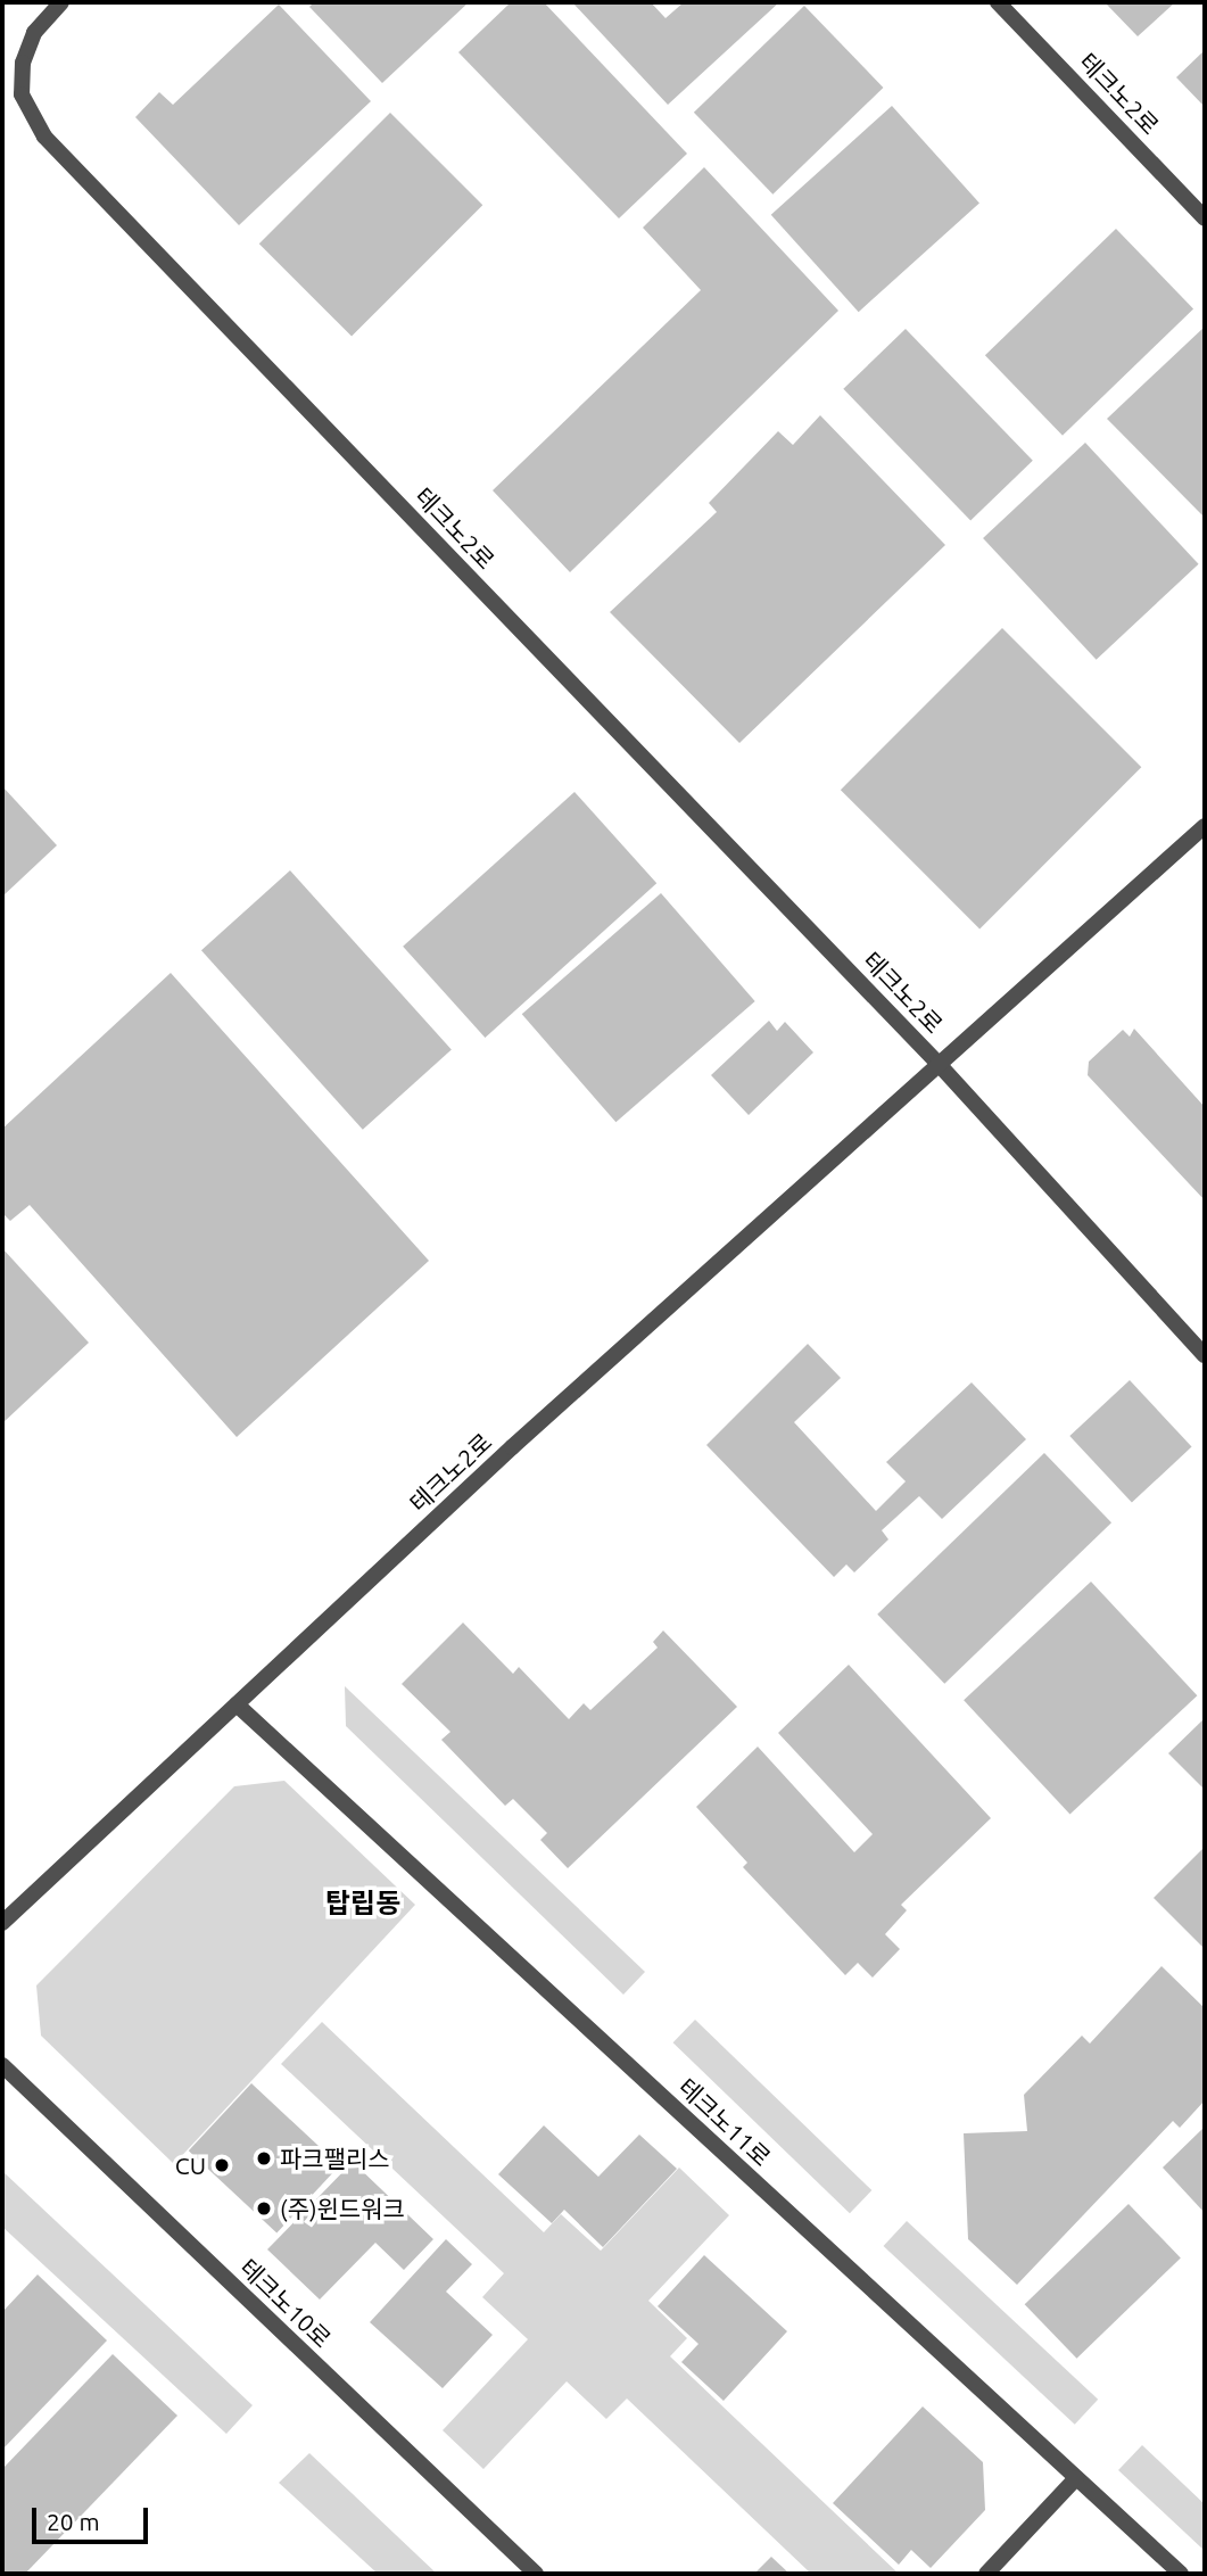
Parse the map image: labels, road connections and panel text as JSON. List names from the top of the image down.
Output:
{
  "streets": {
    "street": ["테크노2로", "테크노11로", "테크노10로"]
  },
  "crossings": [
    ["테크노2로", "테크노11로"]
  ],
  "districts": ["탑립동"],
  "places": ["파크팰리스", "CU", "(주)윈드워크"],
  "scale_bar": "20 m"
}
